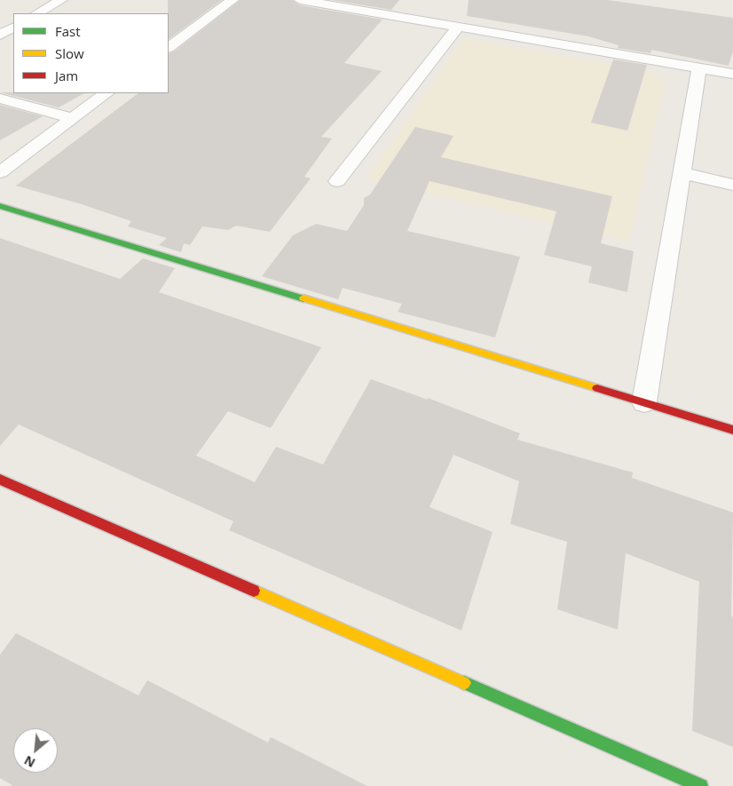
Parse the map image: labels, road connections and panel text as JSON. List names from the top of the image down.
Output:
{
  "legend": ["Fast", "Slow", "Jam"],
  "north": "bottom left"
}
